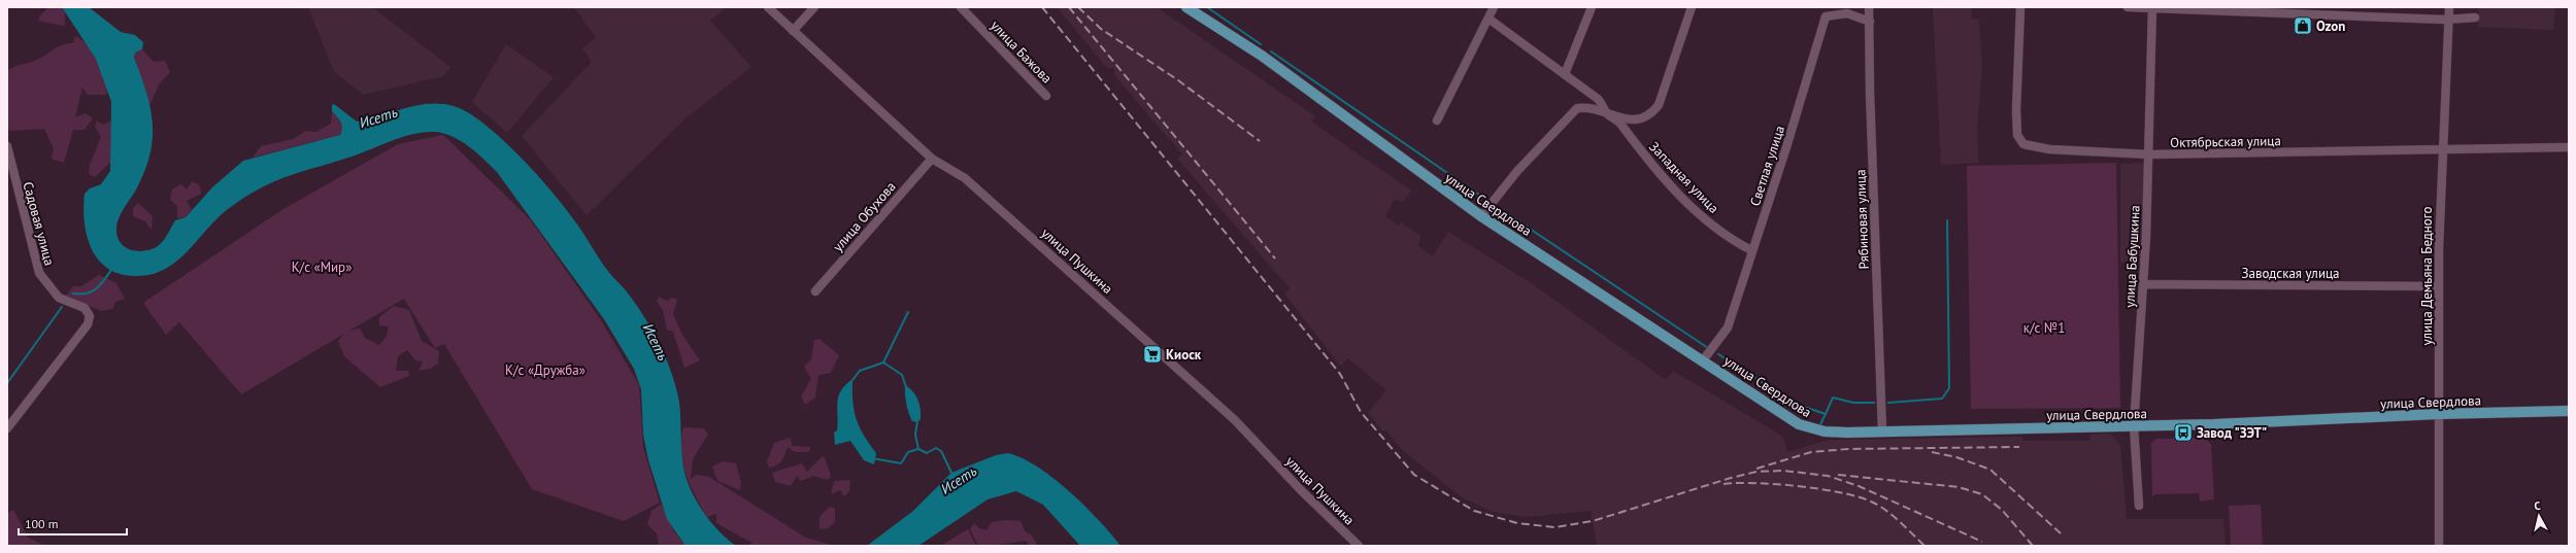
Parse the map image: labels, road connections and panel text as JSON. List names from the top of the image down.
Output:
{
  "streets": {
    "main road": ["улица Свердлова"],
    "street": [
      "улица Бажова",
      "Октябрьская улица",
      "Светлая улица",
      "Западная улица",
      "улица Обухова",
      "Рябиновая улица",
      "Садовая улица",
      "улица Бабушкина",
      "улица Пушкина",
      "Заводская улица",
      "улица Демьяна Бедного"
    ]
  },
  "crossings": [
    ["Октябрьская улица", "улица Бабушкина"],
    ["Октябрьская улица", "улица Демьяна Бедного"],
    ["Светлая улица", "Западная улица"],
    ["Светлая улица", "улица Свердлова"],
    ["Светлая улица", "Рябиновая улица"],
    ["Западная улица", "улица Свердлова"],
    ["улица Свердлова", "Рябиновая улица"],
    ["улица Свердлова", "улица Бабушкина"],
    ["улица Свердлова", "улица Демьяна Бедного"],
    ["улица Обухова", "улица Пушкина"],
    ["улица Бабушкина", "Заводская улица"],
    ["Заводская улица", "улица Демьяна Бедного"]
  ],
  "water": ["Исеть"],
  "parks": ["К/с «Мир»", "к/с №1", "К/с «Дружба»"],
  "places": {
    "shop": ["Ozon"],
    "supermarket": ["Киоск"],
    "bus stop": ["Завод \"ЗЭТ\""]
  },
  "scale_bar": "100 m",
  "north": "top"
}
